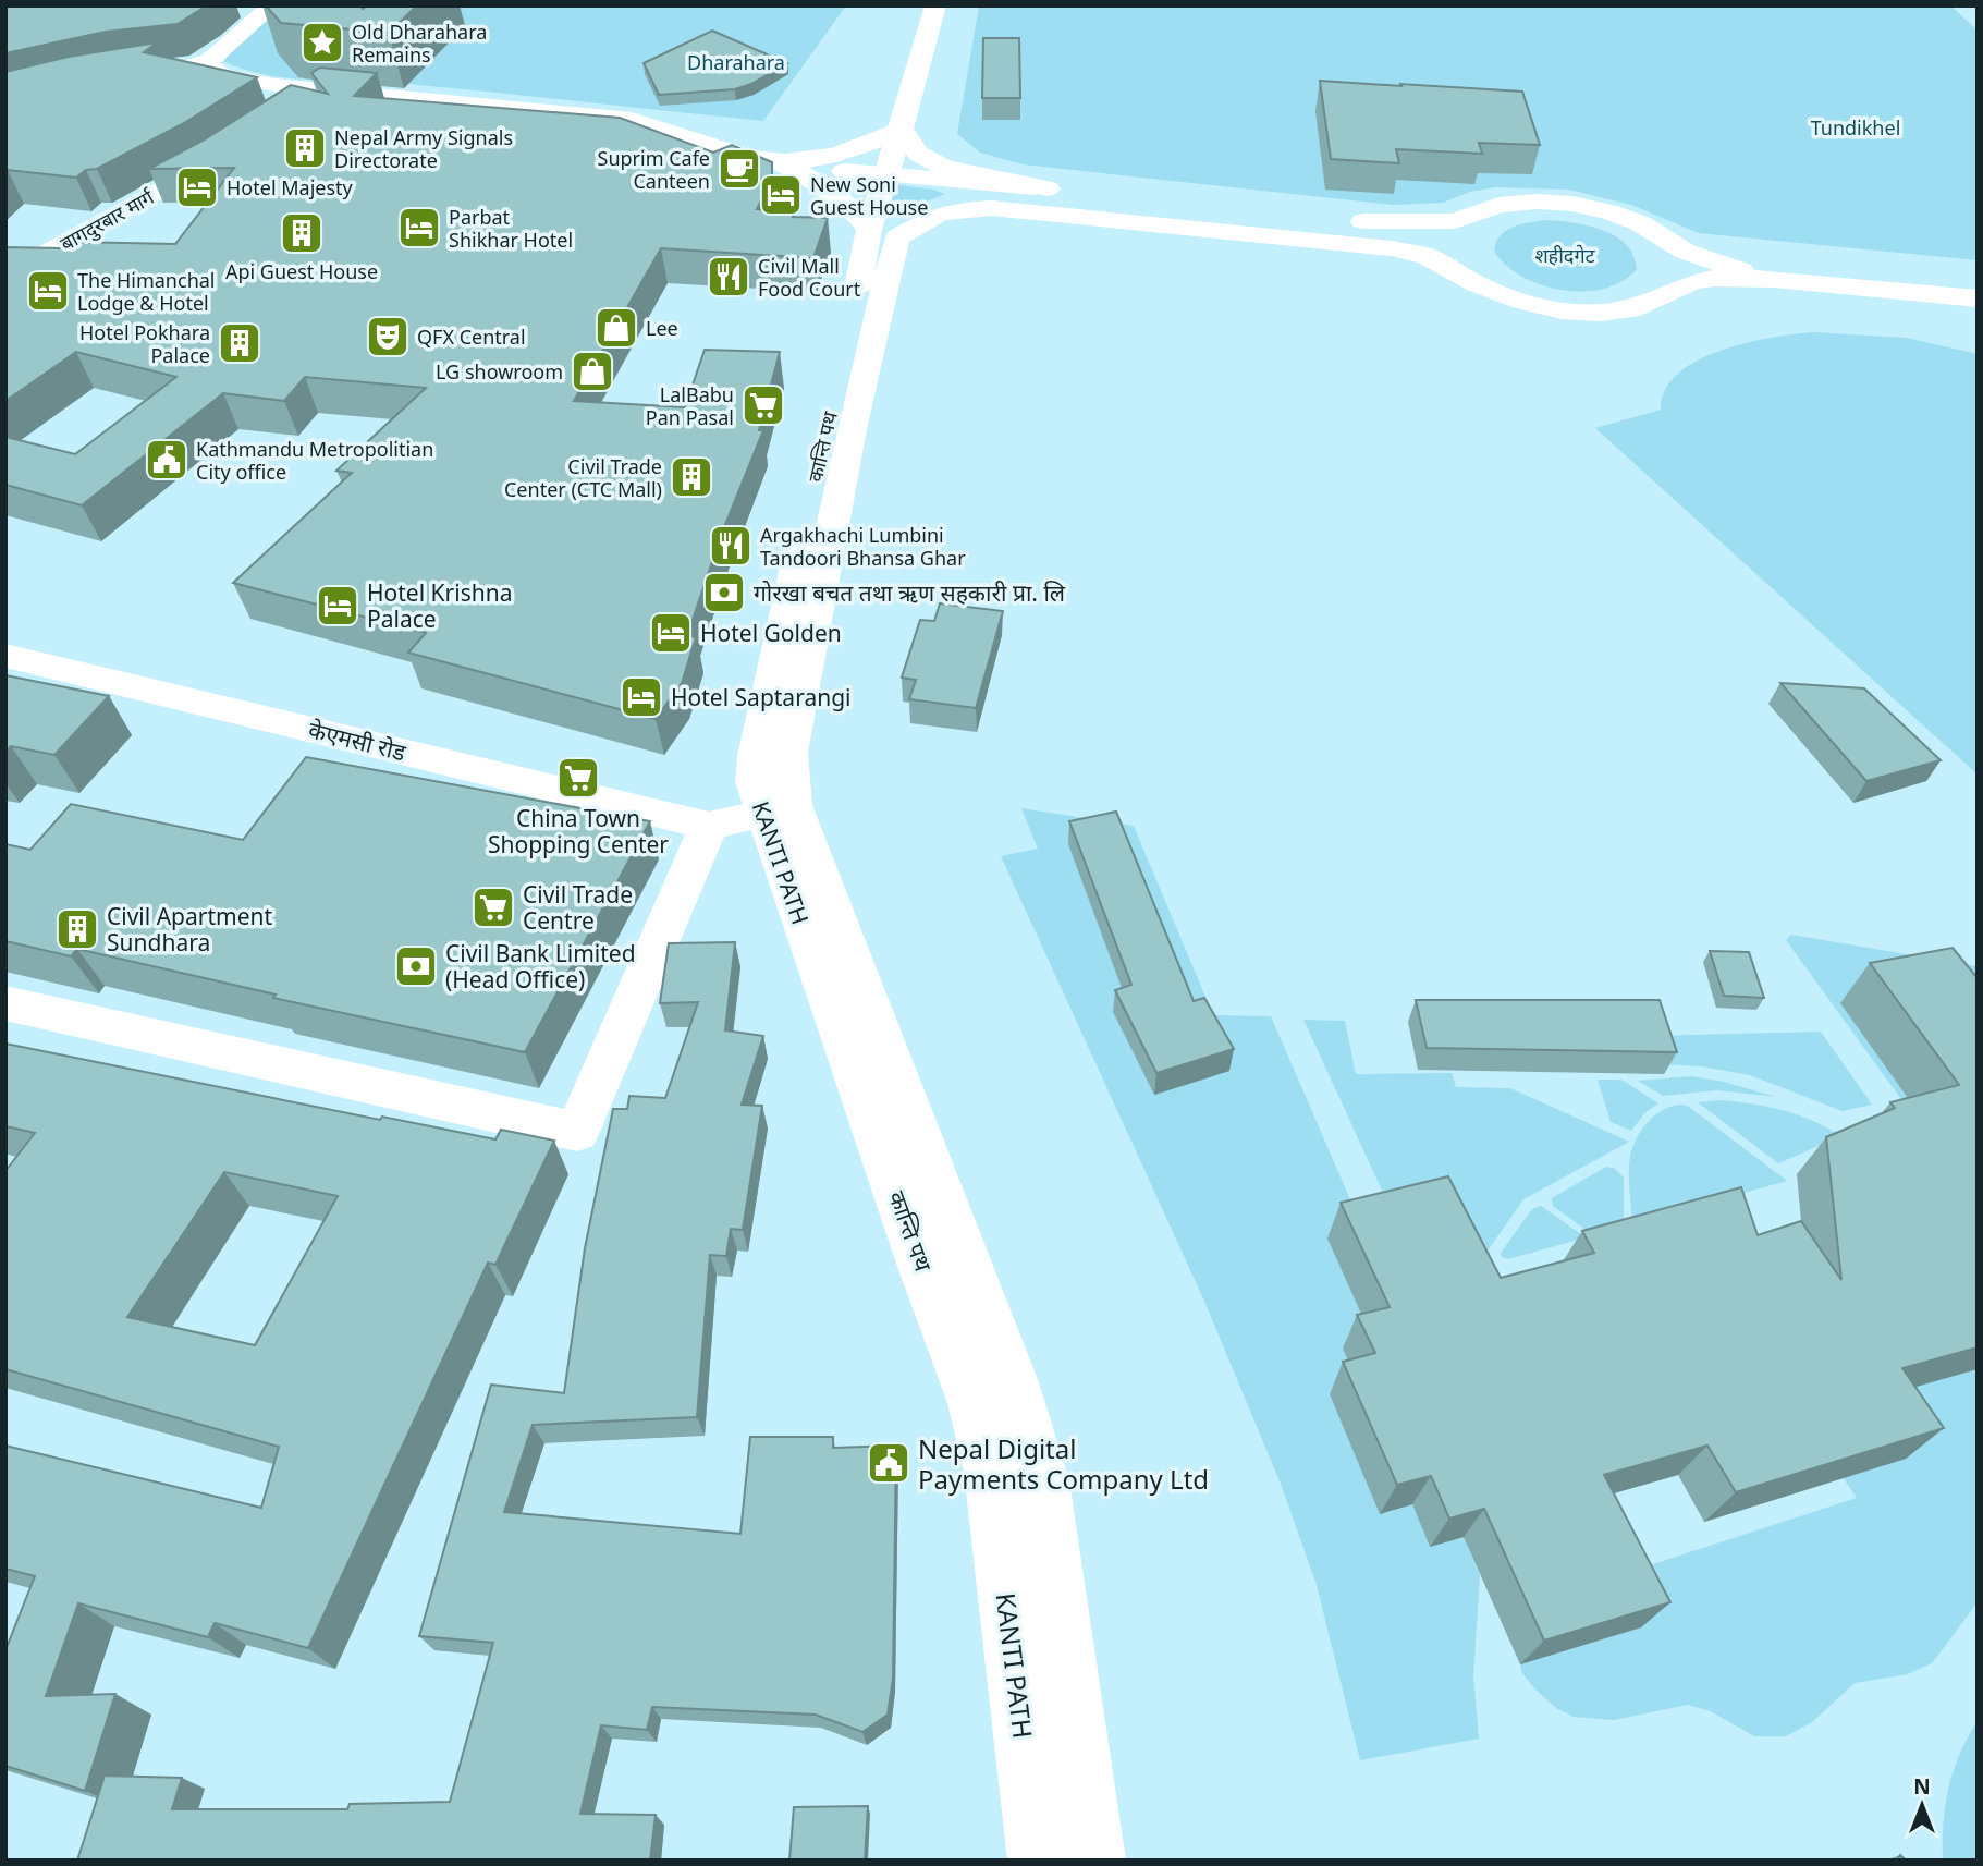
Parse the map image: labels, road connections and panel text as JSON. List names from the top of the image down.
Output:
{
  "streets": {
    "main road": [
      "बागदुरबार मार्ग",
      "कान्ति पथ",
      "केएमसी रोड",
      "KANTI PATH"
    ]
  },
  "crossings": [
    ["कान्ति पथ", "KANTI PATH"]
  ],
  "parks": ["Dharahara", "Tundikhel", "शहीदगेट"],
  "places": {
    "place": ["Old Dharahara Remains"],
    "building": [
      "Nepal Army Signals Directorate",
      "Api Guest House",
      "Hotel Pokhara Palace",
      "Civil Trade Center (CTC Mall)",
      "Civil Apartment Sundhara"
    ],
    "cafe": ["Suprim Cafe Canteen"],
    "hotel": [
      "Hotel Majesty",
      "New Soni Guest House",
      "Parbat Shikhar Hotel",
      "The Himanchal Lodge & Hotel",
      "Hotel Krishna Palace",
      "Hotel Golden",
      "Hotel Saptarangi"
    ],
    "restaurant": ["Civil Mall Food Court", "Argakhachi Lumbini Tandoori Bhansa Ghar"],
    "shop": ["Lee", "LG showroom"],
    "theatre": ["QFX Central"],
    "supermarket": ["LalBabu Pan Pasal", "China Town Shopping Center", "Civil Trade Centre"],
    "public building": ["Kathmandu Metropolitian City office", "Nepal Digital Payments Company Ltd"],
    "bank": ["गोरखा बचत तथा ऋण सहकारी प्रा. लि", "Civil Bank Limited (Head Office)"]
  },
  "north": "top"
}
